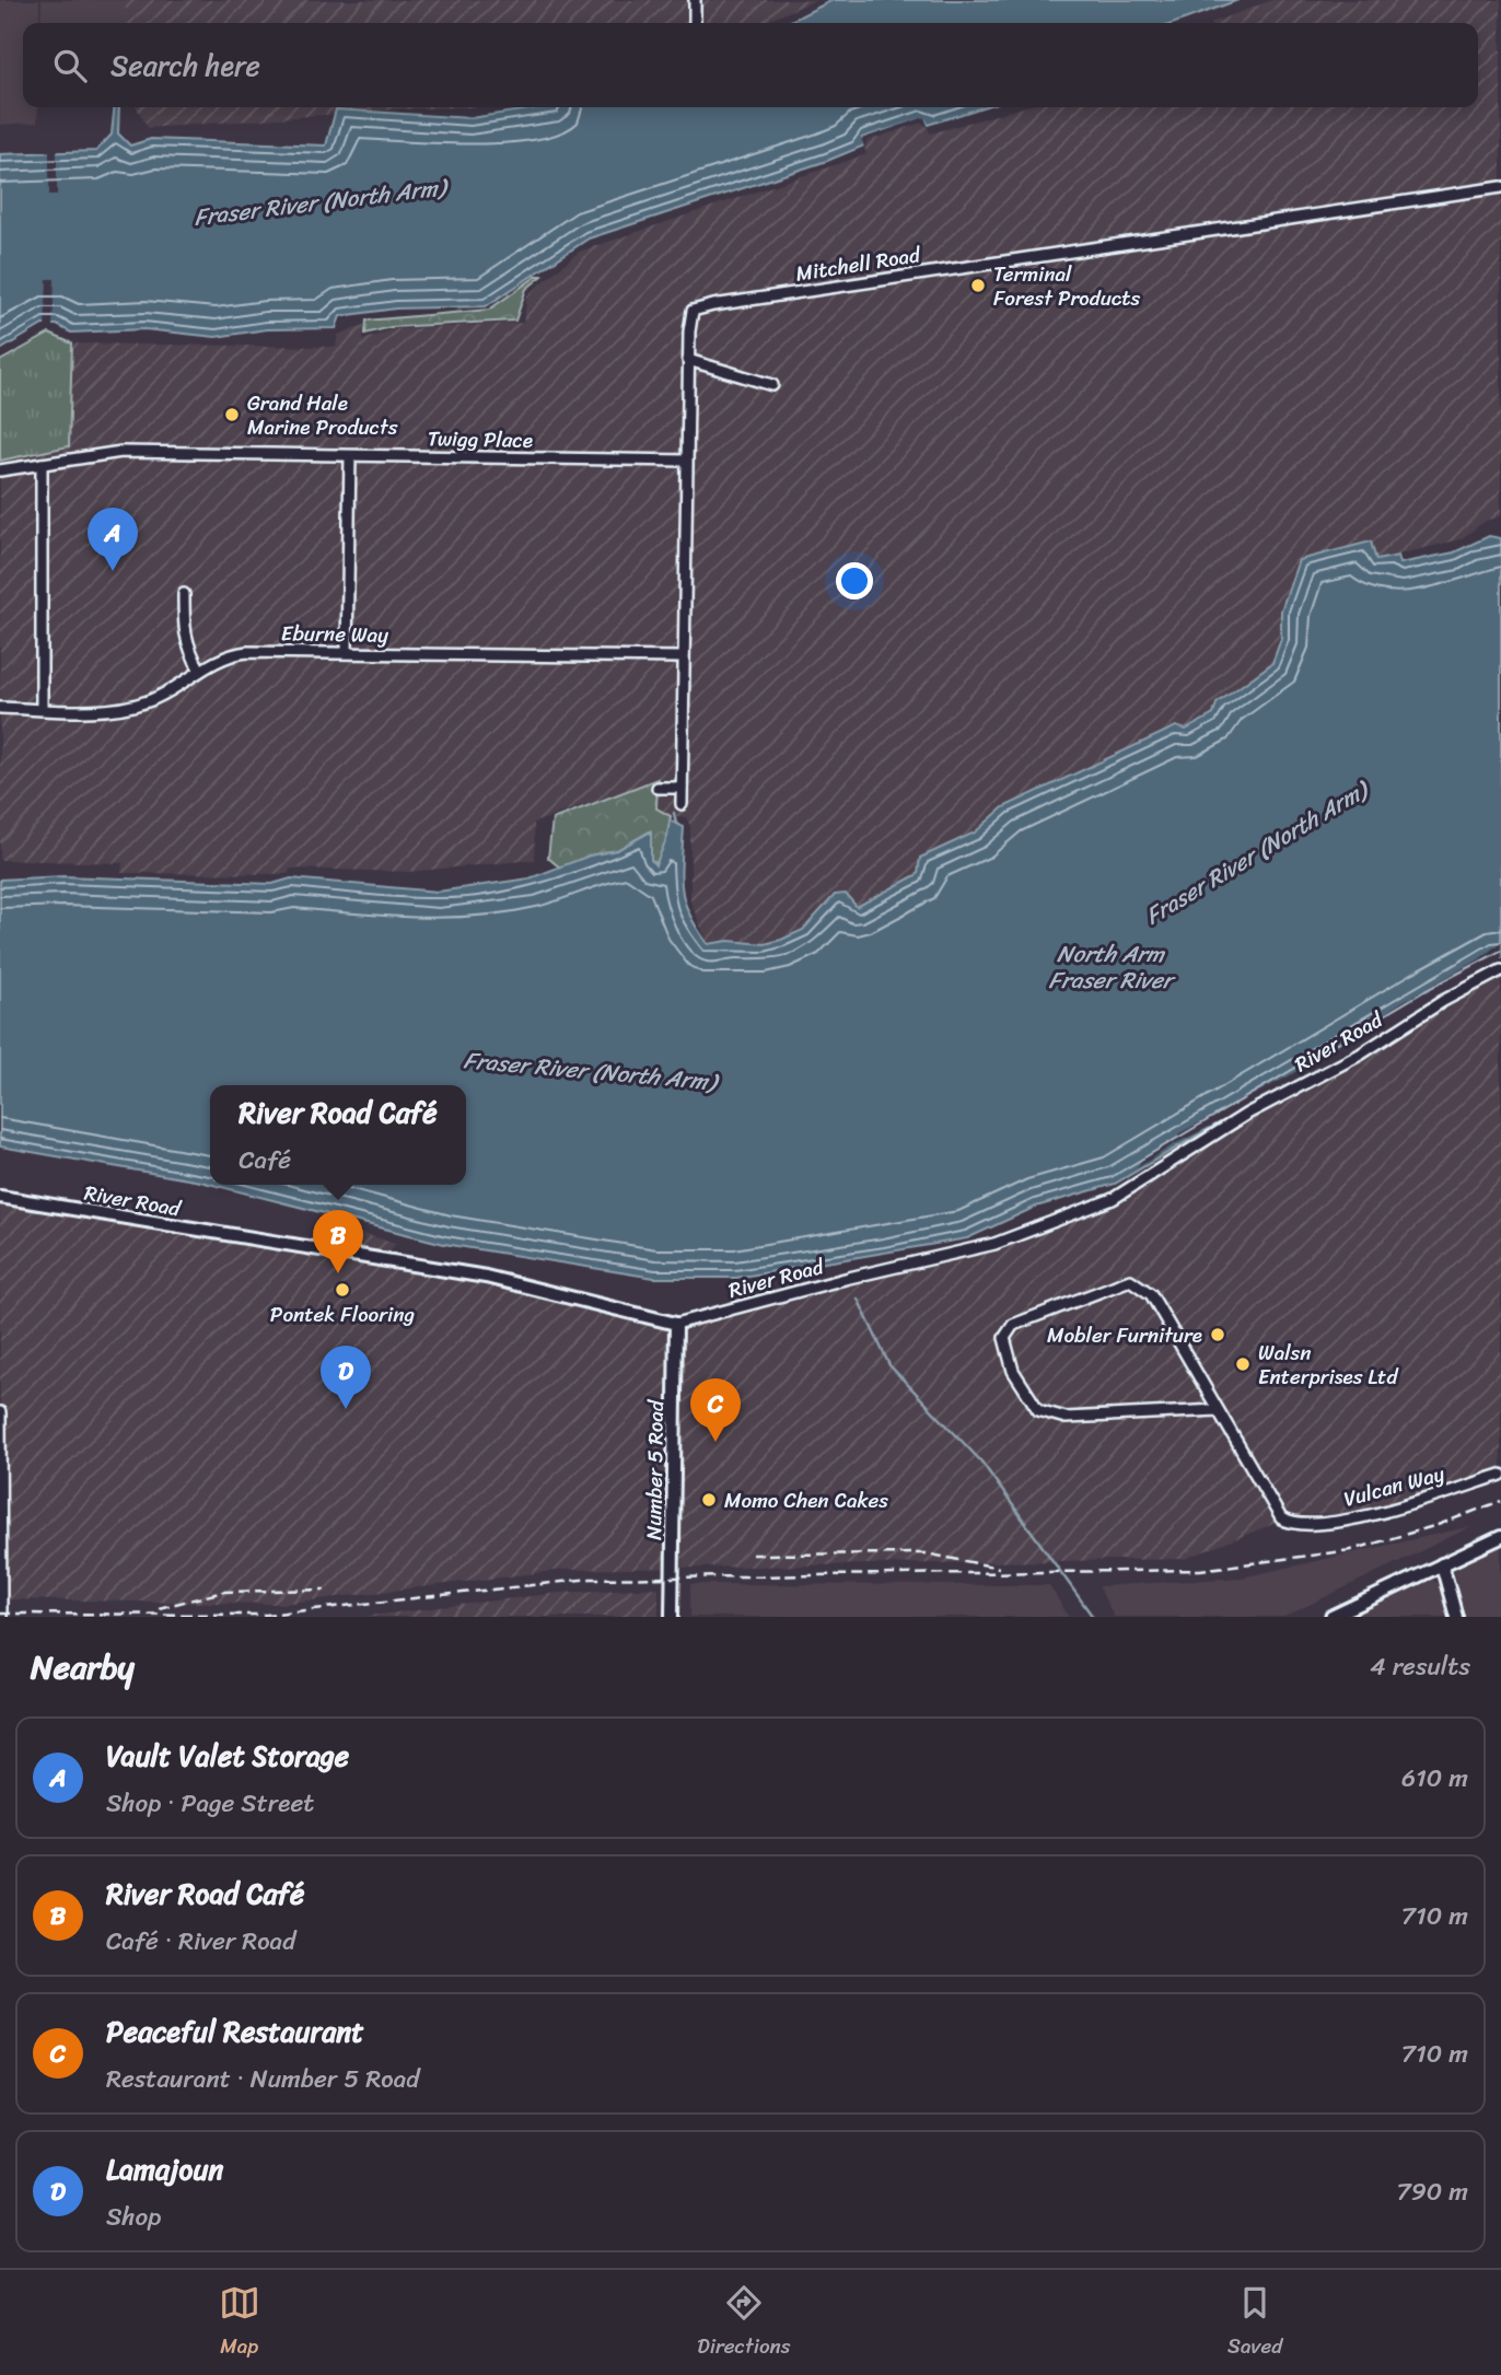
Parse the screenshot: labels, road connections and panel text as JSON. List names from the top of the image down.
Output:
{
  "streets": {
    "street": [
      "Mitchell Road",
      "Twigg Place",
      "Eburne Way",
      "River Road",
      "Number 5 Road",
      "Vulcan Way"
    ]
  },
  "crossings": [
    ["Mitchell Road", "Twigg Place"],
    ["Mitchell Road", "Eburne Way"],
    ["River Road", "Number 5 Road"]
  ],
  "water": ["Fraser River (North Arm)", "North Arm Fraser River"],
  "places": [
    "Terminal Forest Products",
    "Grand Hale Marine Products",
    "Pontek Flooring",
    "Mobler Furniture",
    "Walsn Enterprises Ltd",
    "Momo Chen Cakes"
  ],
  "page": {
    "search": "Search here",
    "pins": [
      "A",
      "B",
      "D",
      "C"
    ],
    "popup": ["River Road Café", "Café"],
    "heading": ["Nearby", "4 results"],
    "list": [
      {
        "mark": "A",
        "name": "Vault Valet Storage",
        "note": "Shop · Page Street",
        "value": "610 m"
      },
      {
        "mark": "B",
        "name": "River Road Café",
        "note": "Café · River Road",
        "value": "710 m"
      },
      {
        "mark": "C",
        "name": "Peaceful Restaurant",
        "note": "Restaurant · Number 5 Road",
        "value": "710 m"
      },
      {
        "mark": "D",
        "name": "Lamajoun",
        "note": "Shop",
        "value": "790 m"
      }
    ],
    "nav": ["Map", "Directions", "Saved"]
  }
}
